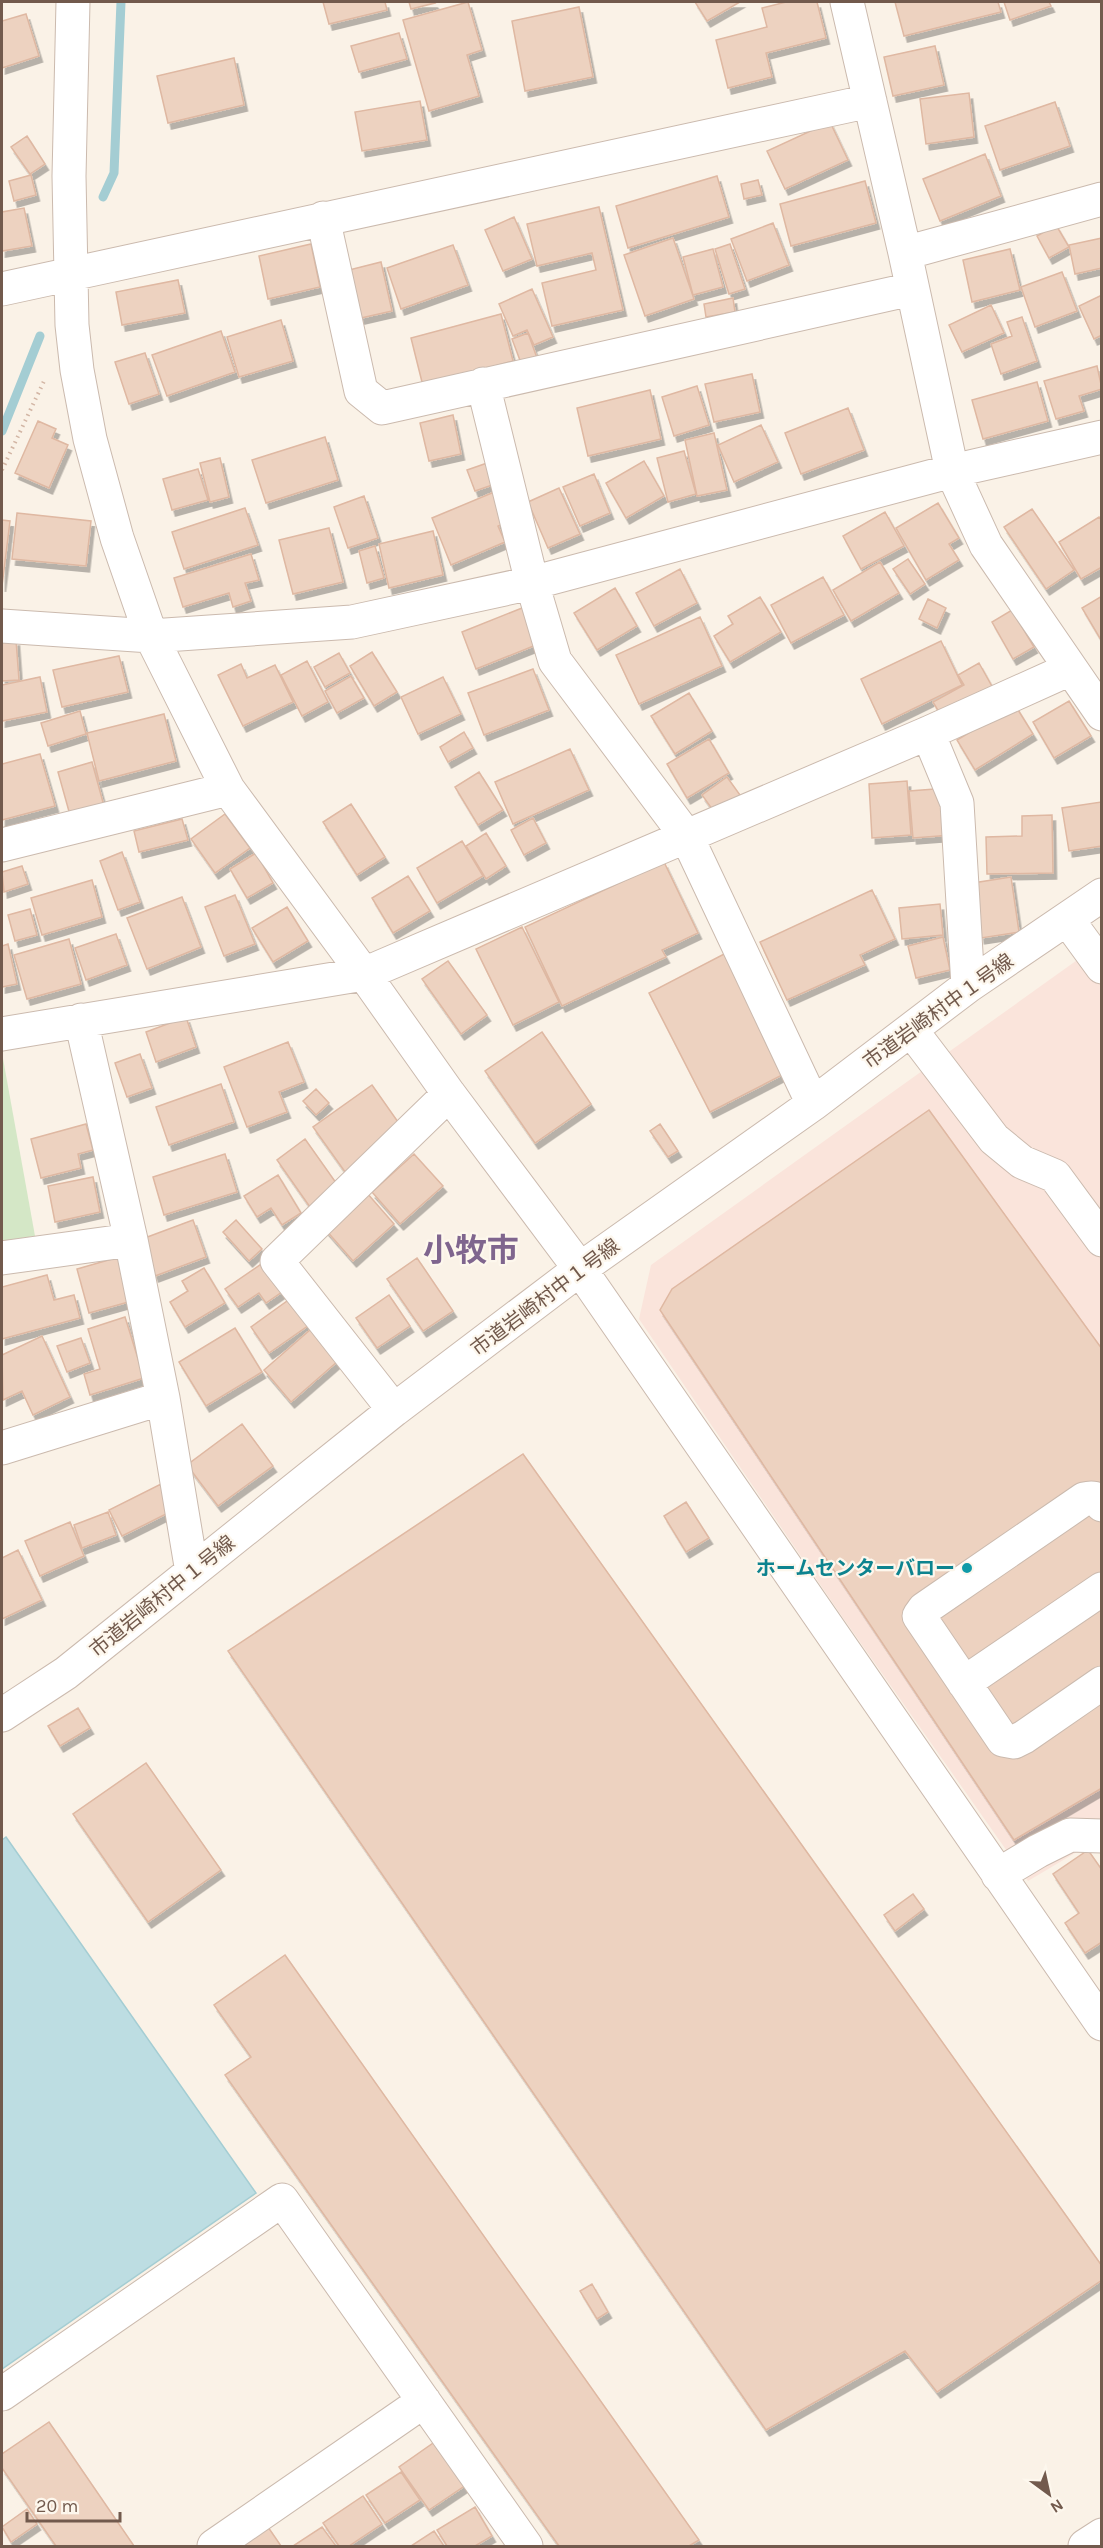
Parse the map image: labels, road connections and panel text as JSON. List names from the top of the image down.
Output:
{
  "streets": {
    "street": ["市道岩崎村中１号線"]
  },
  "districts": ["小牧市"],
  "places": ["ホームセンターバロー"],
  "scale_bar": "20 m",
  "north": "bottom right"
}
